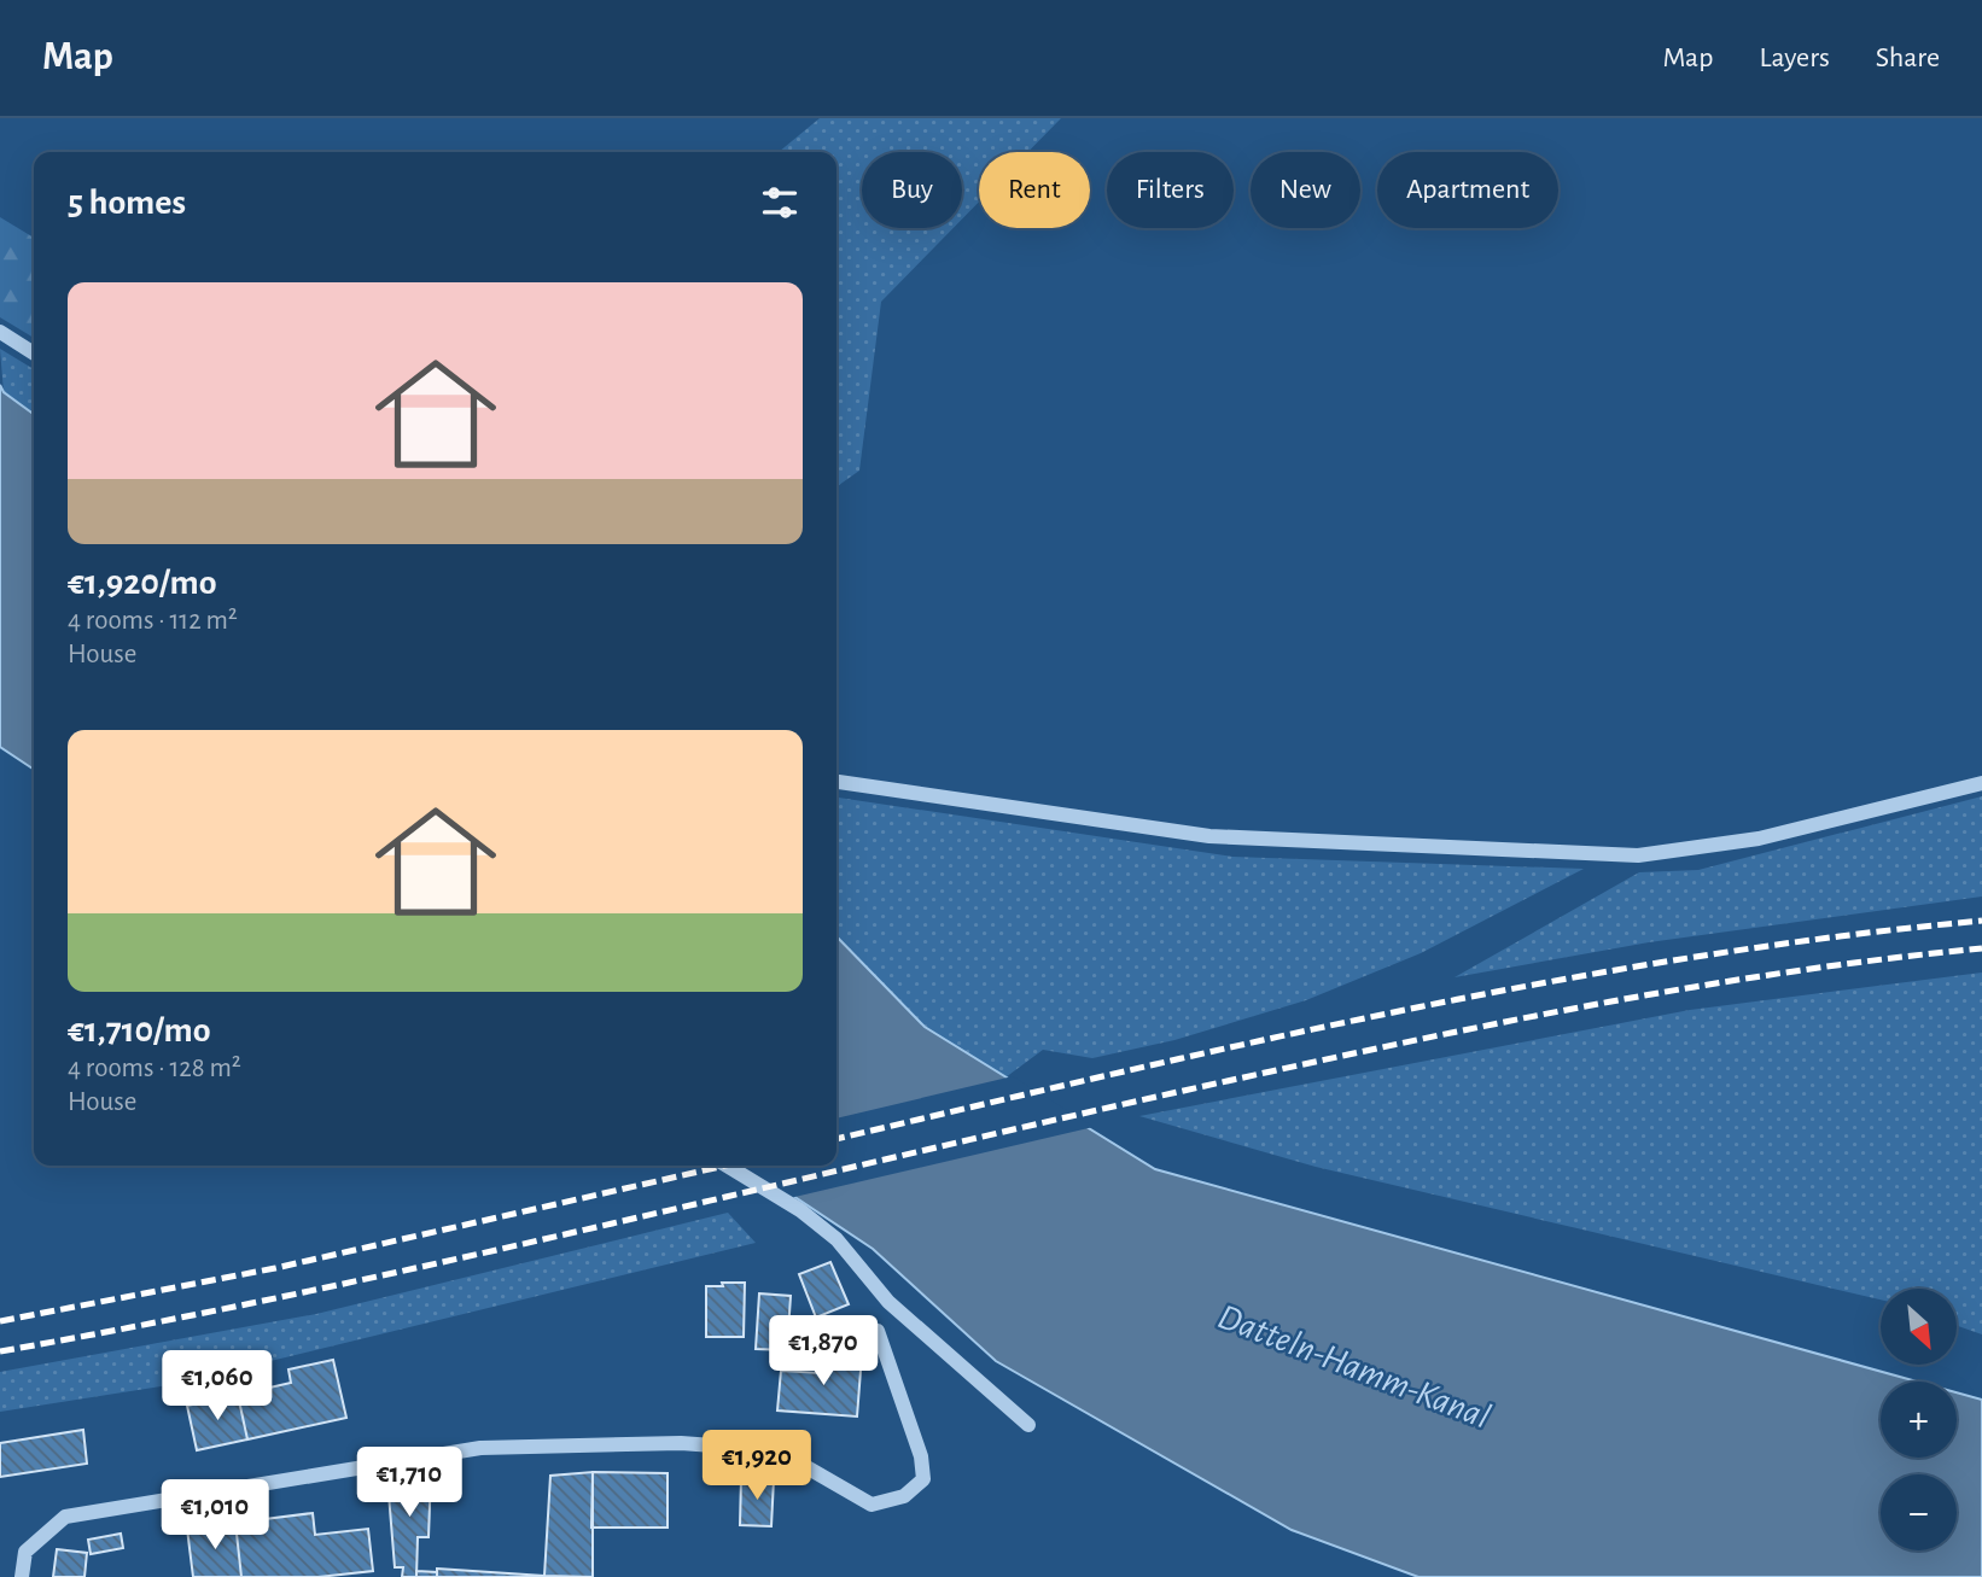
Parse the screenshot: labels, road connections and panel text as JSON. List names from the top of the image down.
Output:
{
  "water": ["Datteln-Hamm-Kanal"],
  "north": "bottom right",
  "page": {
    "header": "Map",
    "nav": ["Map", "Layers", "Share"],
    "chip": [
      "Buy",
      "Rent",
      "Filters",
      "New",
      "Apartment"
    ],
    "heading": "5 homes",
    "list": [
      {
        "name": "€1,920/mo",
        "note": "4 rooms · 112 m² · House"
      },
      {
        "name": "€1,710/mo",
        "note": "4 rooms · 128 m² · House"
      }
    ],
    "map_buttons": ["+", "−"],
    "price": [
      "€1,870",
      "€1,060",
      "€1,920",
      "€1,710",
      "€1,010"
    ]
  }
}
